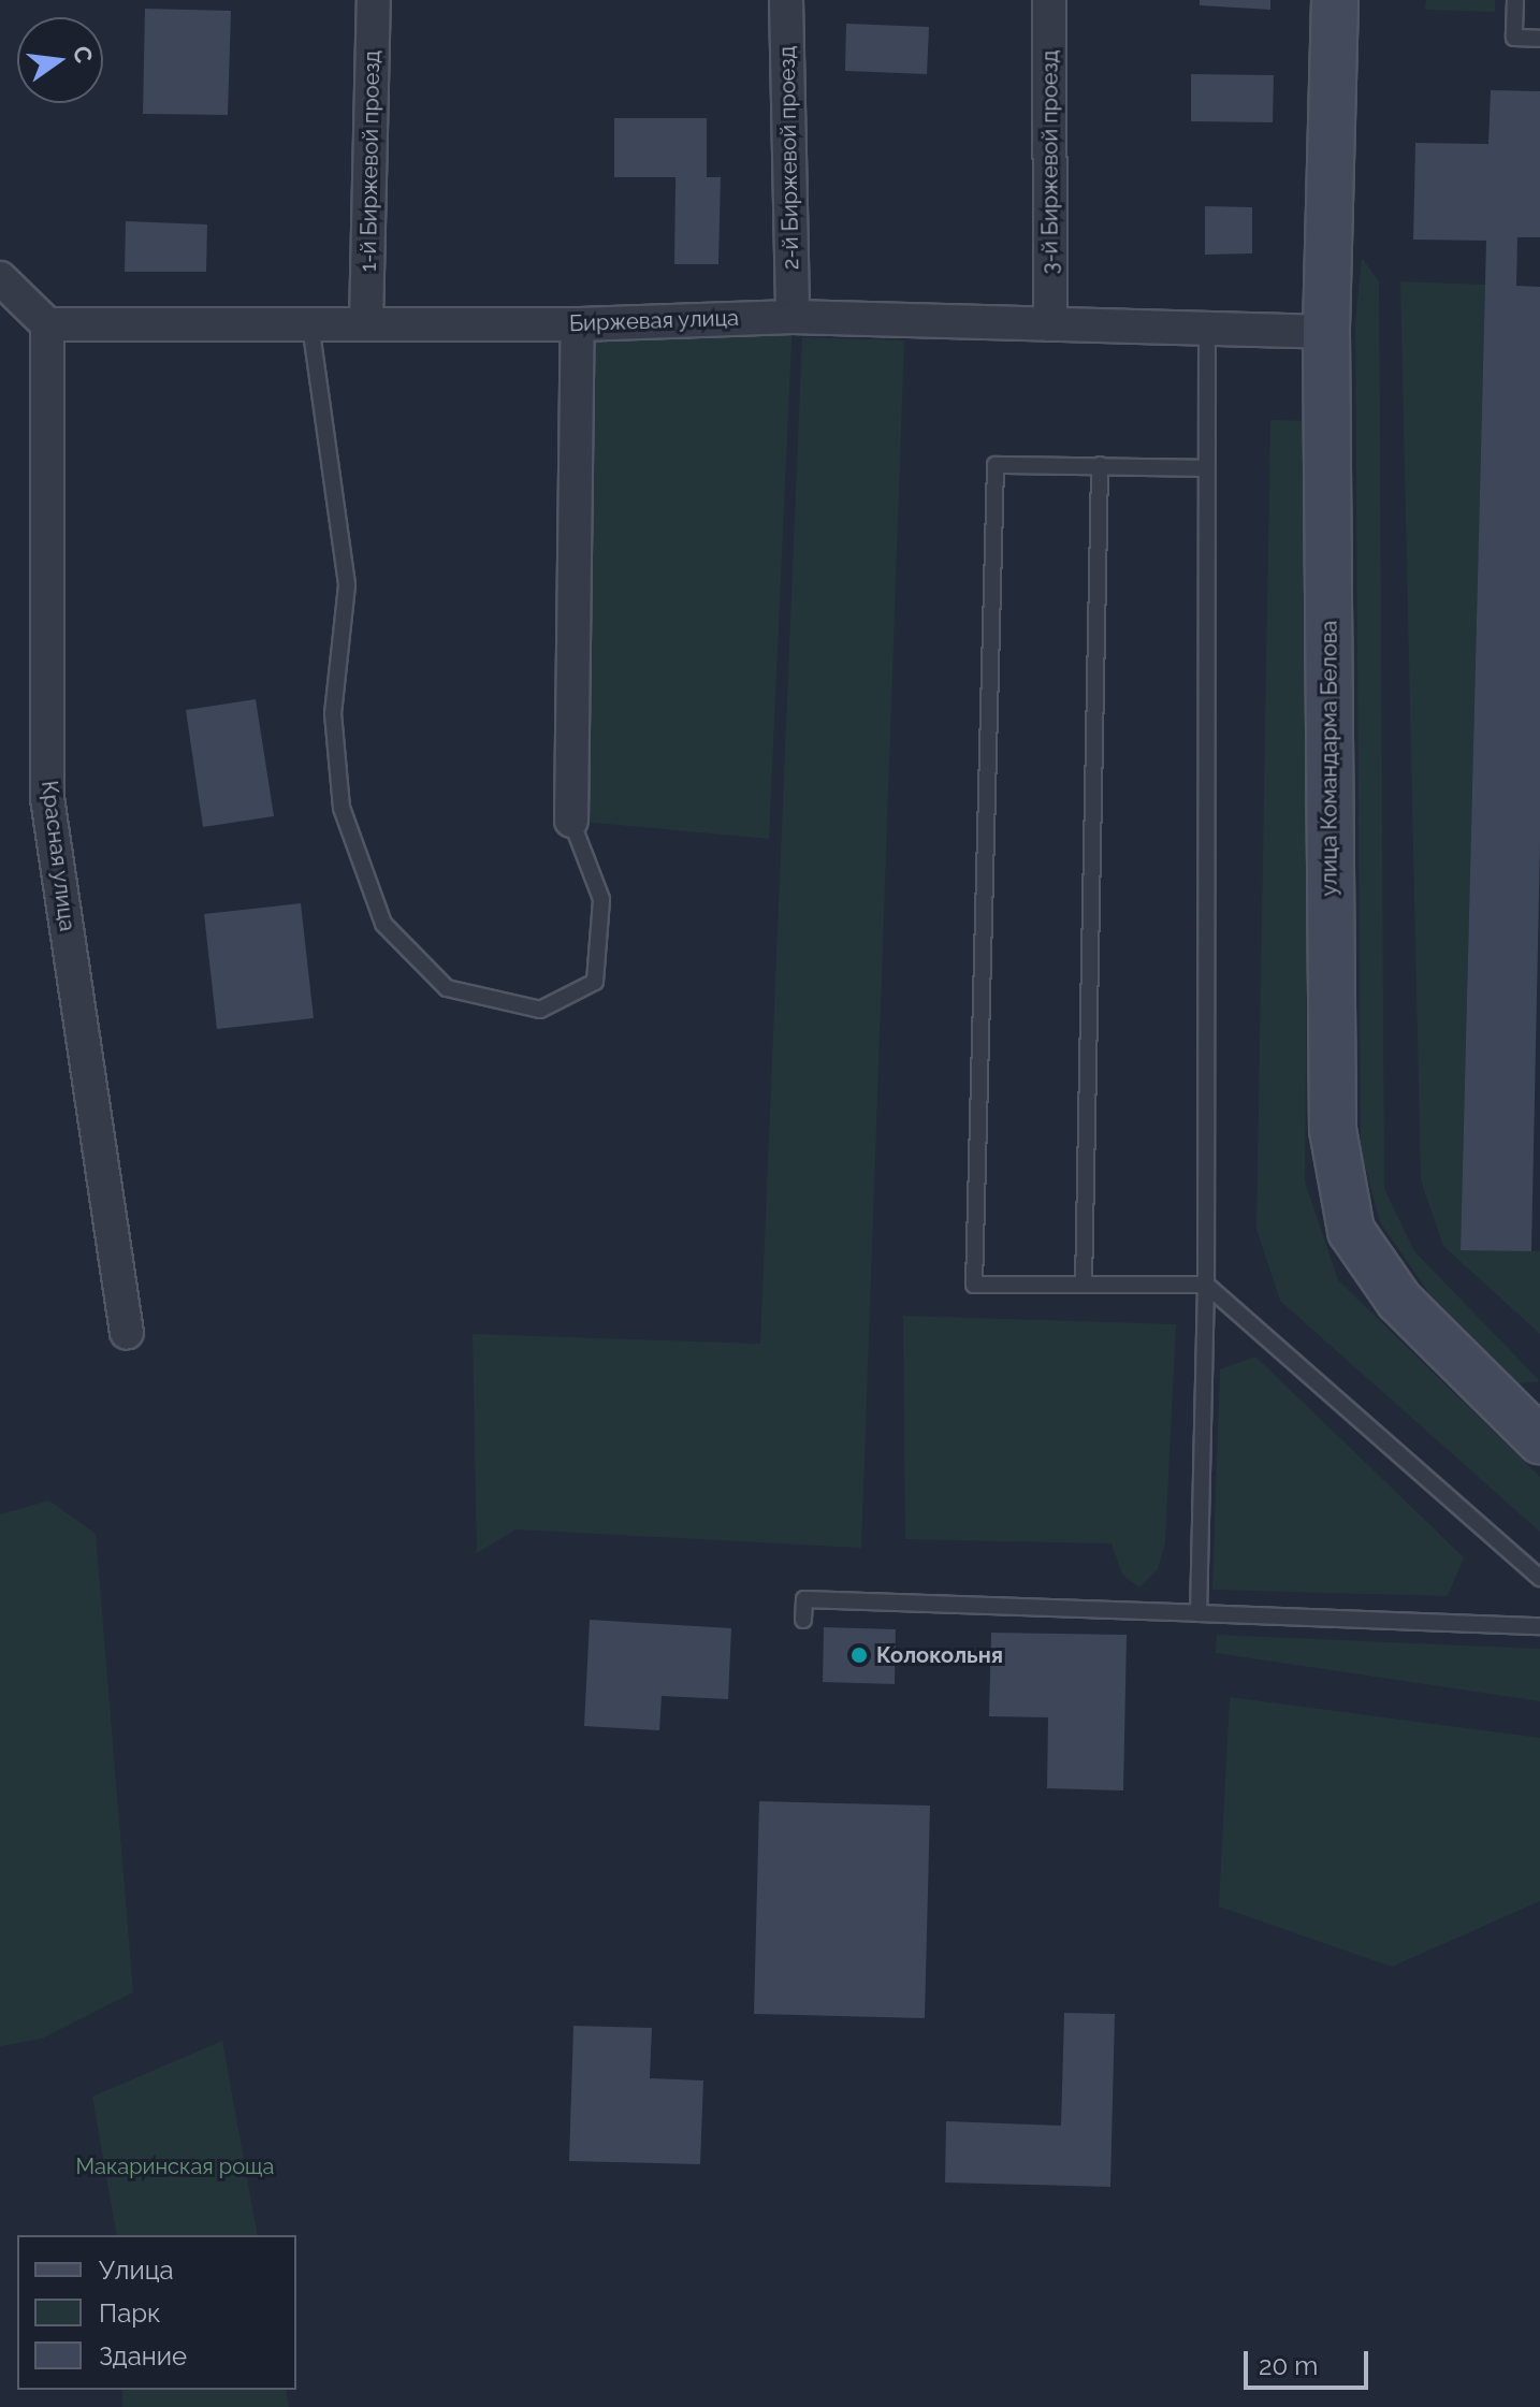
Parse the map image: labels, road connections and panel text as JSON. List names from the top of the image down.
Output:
{
  "streets": {
    "main road": ["улица Командарма Белова"],
    "street": [
      "2-й Биржевой проезд",
      "1-й Биржевой проезд",
      "3-й Биржевой проезд",
      "Биржевая улица",
      "Красная улица"
    ]
  },
  "crossings": [
    ["2-й Биржевой проезд", "Биржевая улица"],
    ["1-й Биржевой проезд", "Биржевая улица"],
    ["3-й Биржевой проезд", "Биржевая улица"],
    ["Биржевая улица", "улица Командарма Белова"],
    ["Биржевая улица", "Красная улица"]
  ],
  "parks": ["Макаринская роща"],
  "places": ["Колокольня"],
  "legend": ["Улица", "Парк", "Здание"],
  "scale_bar": "20 m",
  "north": "right"
}
